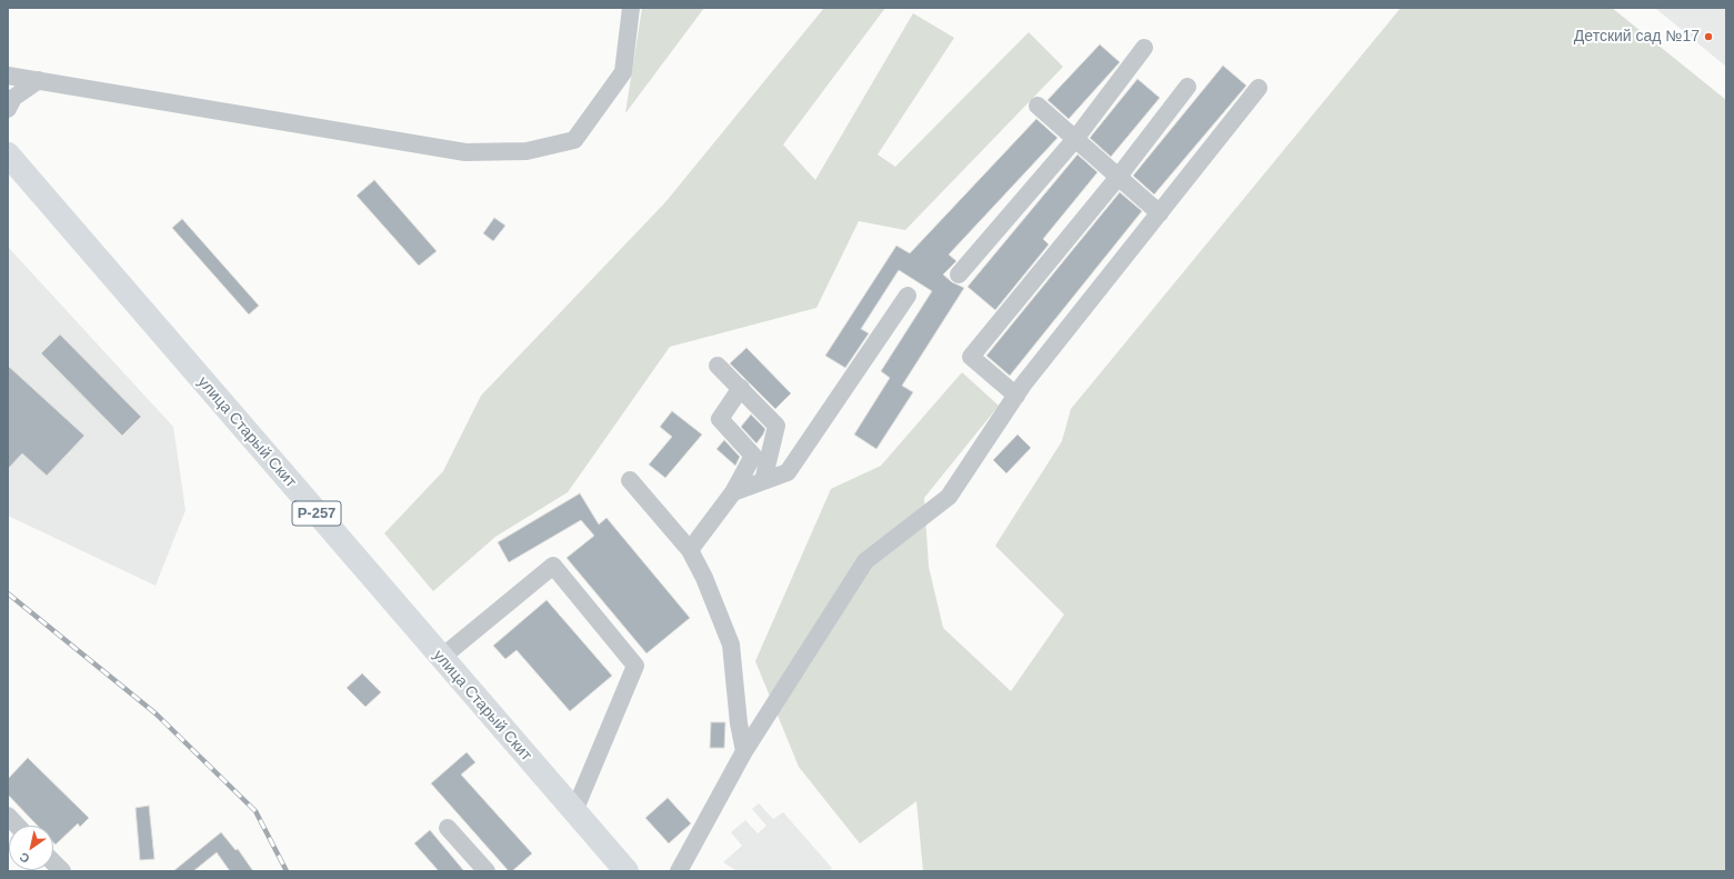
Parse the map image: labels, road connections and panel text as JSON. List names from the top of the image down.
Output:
{
  "streets": {
    "highway": ["улица Старый Скит", "Р-257"]
  },
  "places": ["Детский сад №17"],
  "north": "bottom left"
}
